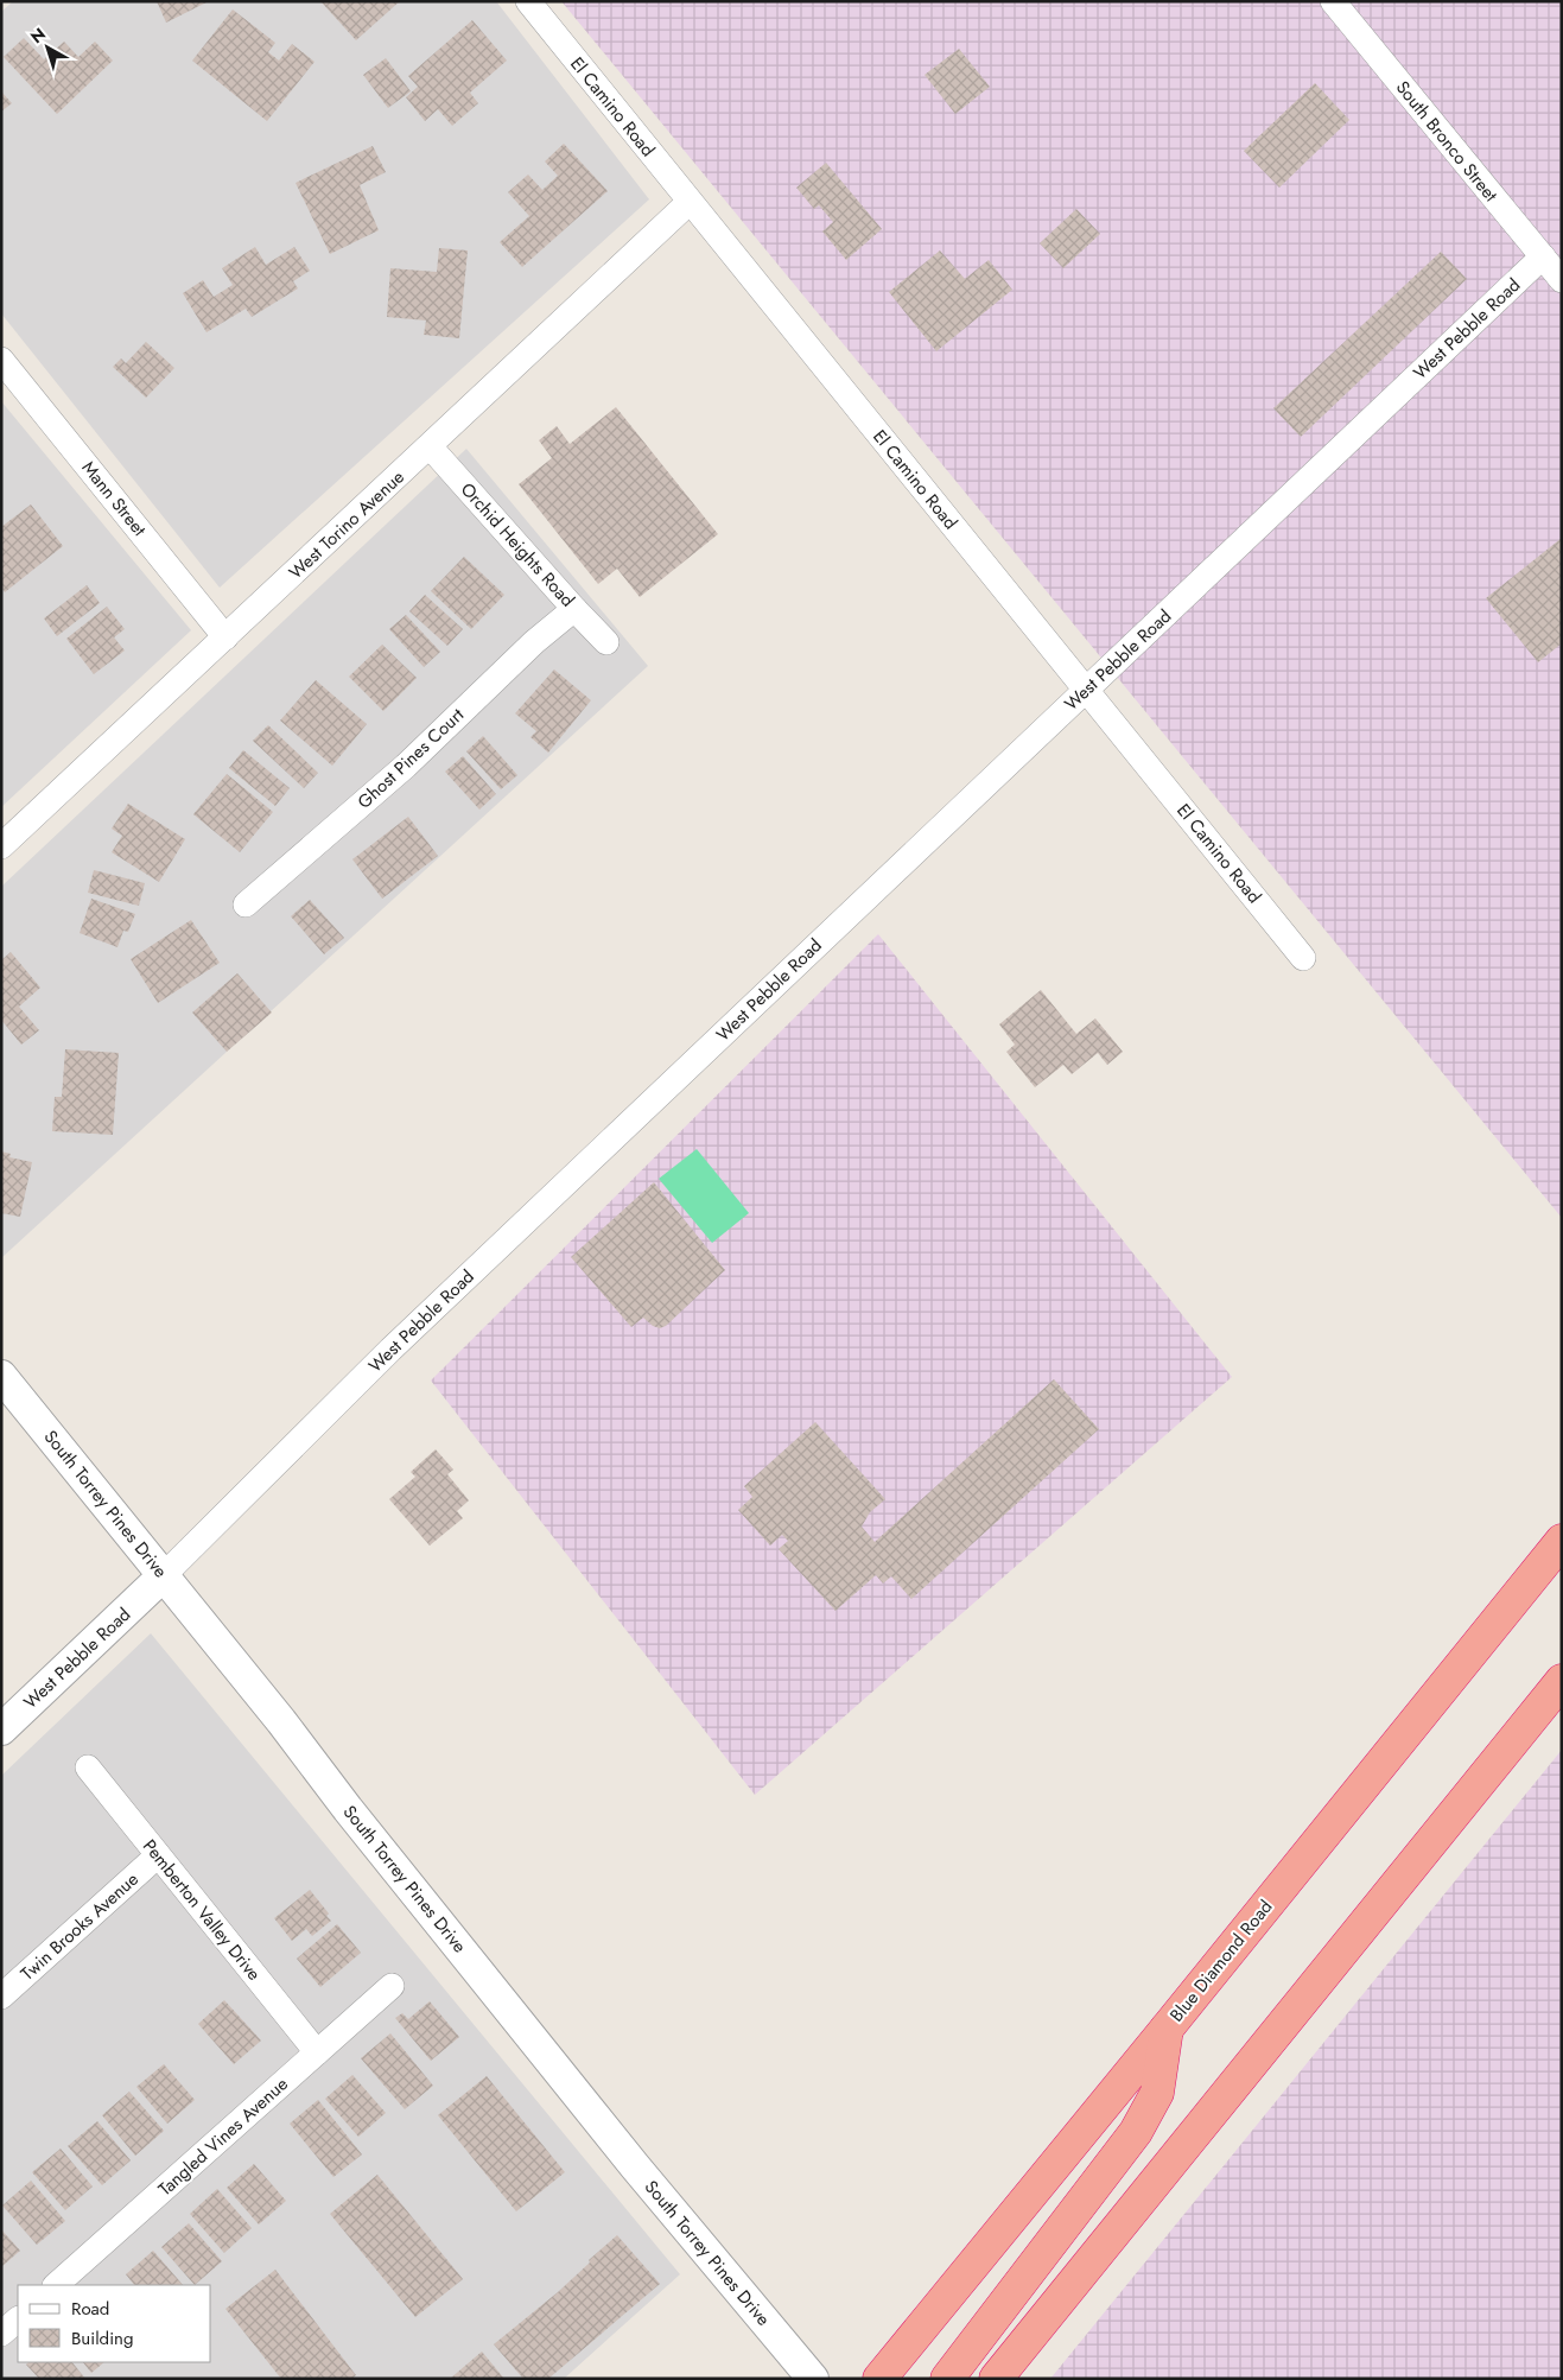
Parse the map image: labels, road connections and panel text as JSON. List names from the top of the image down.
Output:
{
  "streets": {
    "highway": ["Blue Diamond Road"],
    "street": [
      "El Camino Road",
      "South Bronco Street",
      "West Pebble Road",
      "Mann Street",
      "West Torino Avenue",
      "Orchid Heights Road",
      "Ghost Pines Court",
      "South Torrey Pines Drive",
      "Pemberton Valley Drive",
      "Twin Brooks Avenue",
      "Tangled Vines Avenue"
    ]
  },
  "crossings": [
    ["El Camino Road", "West Pebble Road"],
    ["El Camino Road", "West Torino Avenue"],
    ["South Bronco Street", "West Pebble Road"],
    ["West Pebble Road", "South Torrey Pines Drive"],
    ["Mann Street", "West Torino Avenue"],
    ["West Torino Avenue", "Orchid Heights Road"],
    ["Orchid Heights Road", "Ghost Pines Court"],
    ["Pemberton Valley Drive", "Twin Brooks Avenue"],
    ["Pemberton Valley Drive", "Tangled Vines Avenue"]
  ],
  "legend": ["Road", "Building"],
  "north": "top left"
}
